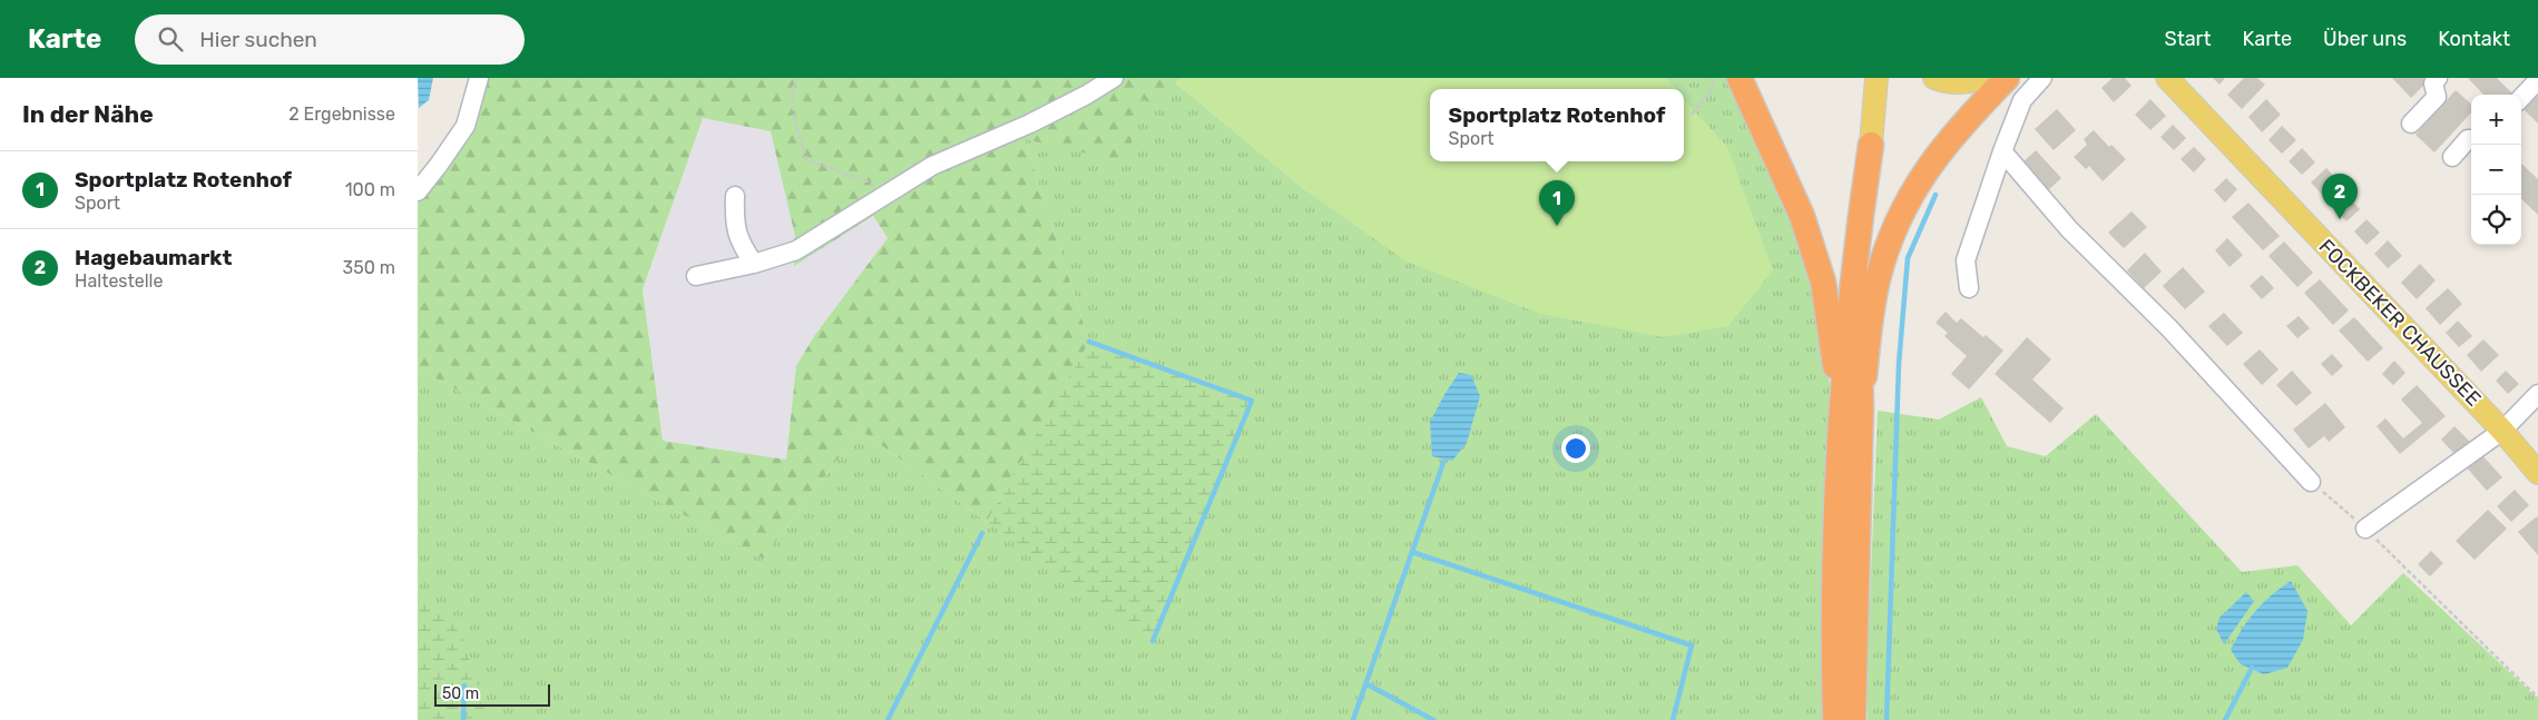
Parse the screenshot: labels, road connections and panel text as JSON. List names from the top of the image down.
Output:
{
  "streets": {
    "main road": ["FOCKBEKER CHAUSSEE"]
  },
  "scale_bar": "50 m",
  "page": {
    "header": "Karte",
    "search": "Hier suchen",
    "nav": [
      "Start",
      "Karte",
      "Über uns",
      "Kontakt"
    ],
    "heading": ["In der Nähe", "2 Ergebnisse"],
    "popup": ["Sportplatz Rotenhof", "Sport"],
    "map_buttons": ["+", "−"],
    "list": [
      {
        "mark": "1",
        "name": "Sportplatz Rotenhof",
        "note": "Sport",
        "value": "100 m"
      },
      {
        "mark": "2",
        "name": "Hagebaumarkt",
        "note": "Haltestelle",
        "value": "350 m"
      }
    ],
    "pins": ["2", "1"],
    "scale": "50 m"
  }
}
